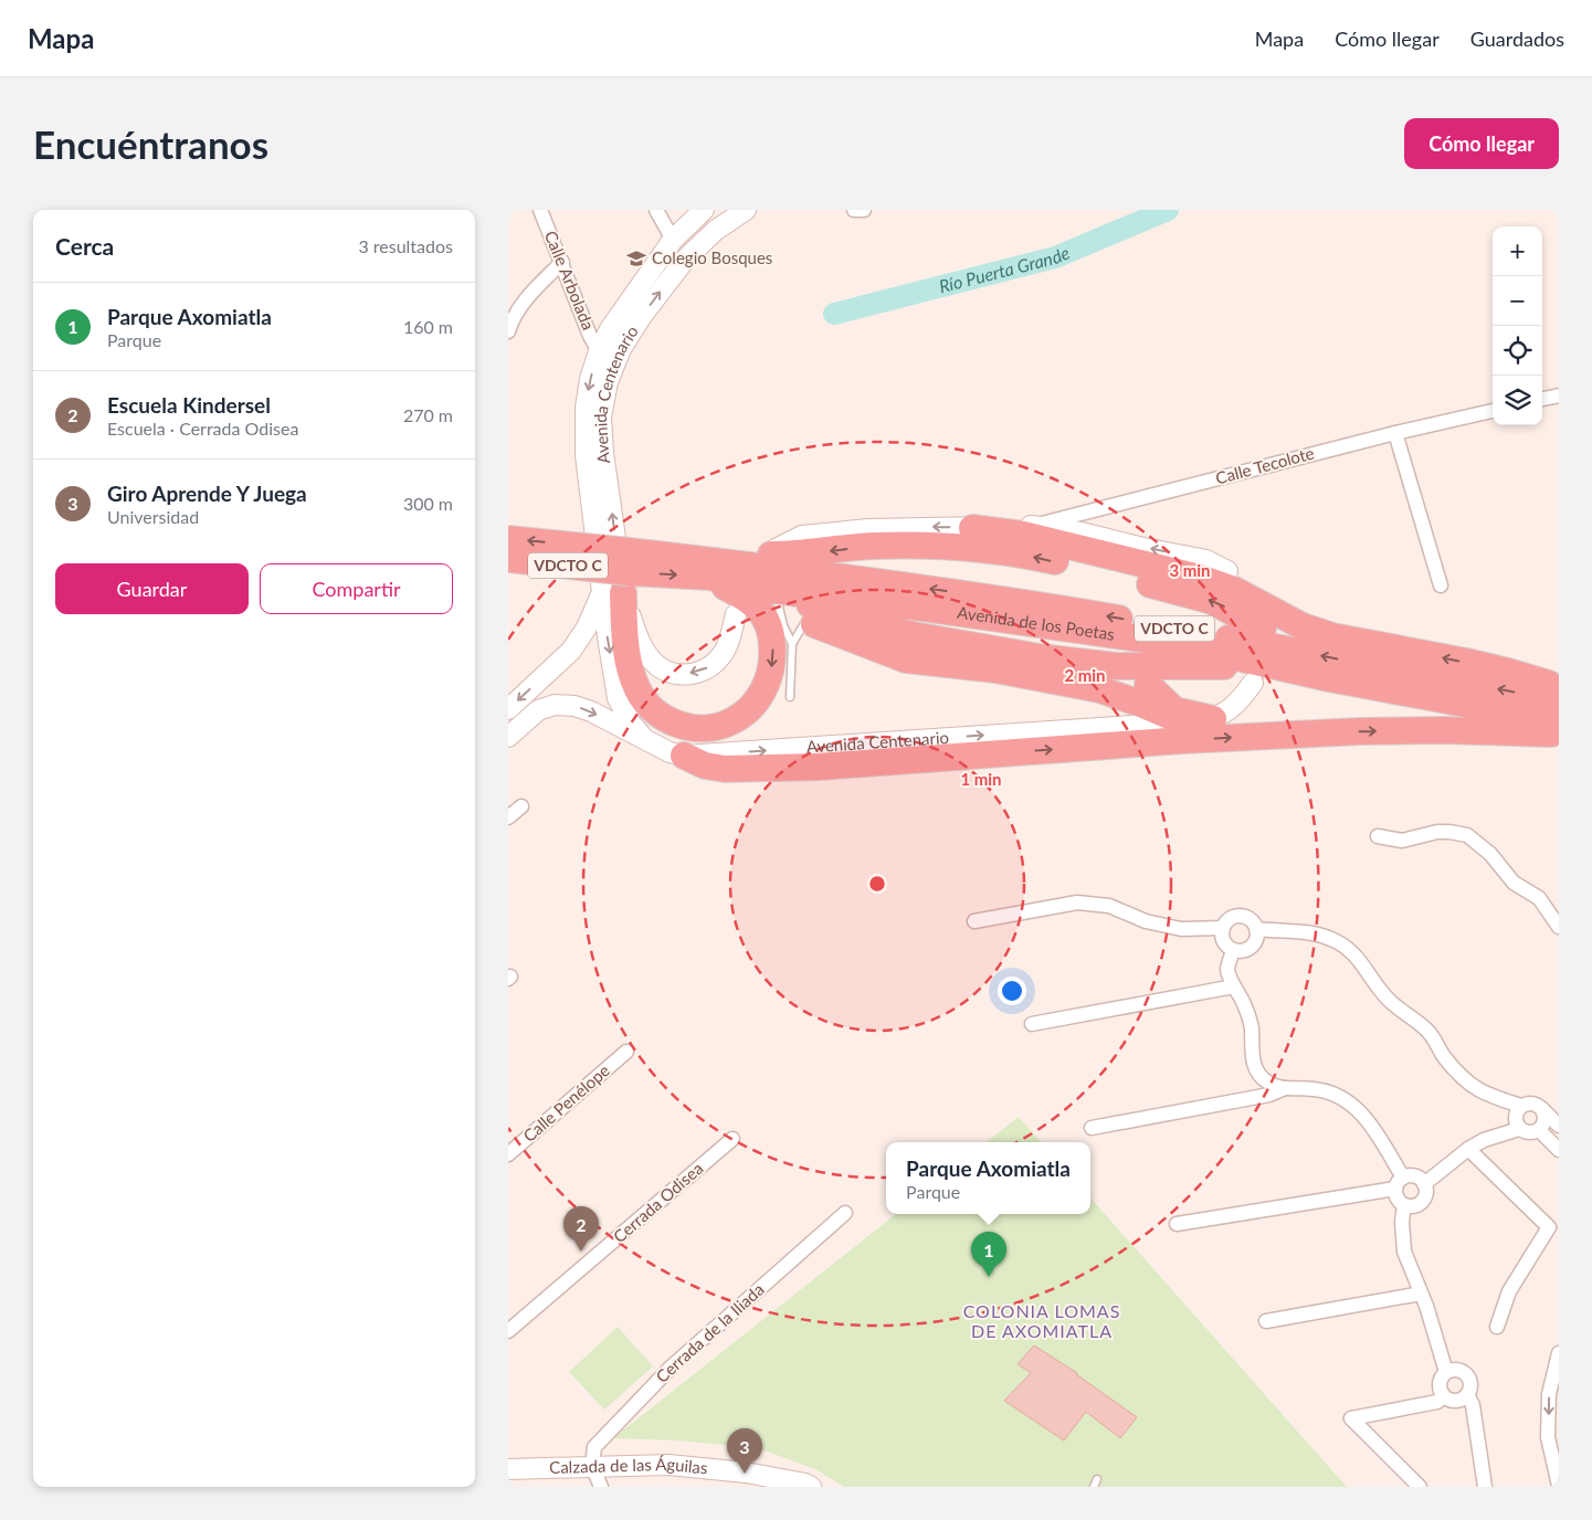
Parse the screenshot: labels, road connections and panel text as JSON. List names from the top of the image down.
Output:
{
  "streets": {
    "highway": ["VDCTO C", "Avenida de los Poetas"],
    "main road": ["Avenida Centenario", "Calzada de las Águilas"],
    "street": [
      "Calle Arbolada",
      "Calle Tecolote",
      "Calle Penélope",
      "Cerrada Odisea",
      "Cerrada de la Iliada"
    ]
  },
  "crossings": [
    ["Calle Arbolada", "Avenida Centenario"],
    ["Avenida Centenario", "Avenida de los Poetas"],
    ["Cerrada de la Iliada", "Calzada de las Águilas"]
  ],
  "districts": ["COLONIA LOMAS DE AXOMIATLA"],
  "water": ["Río Puerta Grande"],
  "places": {
    "school or university": ["Colegio Bosques"]
  },
  "page": {
    "header": "Mapa",
    "nav": ["Mapa", "Cómo llegar", "Guardados"],
    "buttons": [
      "Cómo llegar",
      ["Guardar", "Compartir"]
    ],
    "title": "Encuéntranos",
    "heading": ["Cerca", "3 resultados"],
    "map_buttons": ["+", "−"],
    "list": [
      {
        "mark": "1",
        "name": "Parque Axomiatla",
        "note": "Parque",
        "value": "160 m"
      },
      {
        "mark": "2",
        "name": "Escuela Kindersel",
        "note": "Escuela · Cerrada Odisea",
        "value": "270 m"
      },
      {
        "mark": "3",
        "name": "Giro Aprende Y Juega",
        "note": "Universidad",
        "value": "300 m"
      }
    ],
    "popup": ["Parque Axomiatla", "Parque"],
    "pins": ["2", "1", "3"]
  },
  "rings": ["3 min", "2 min", "1 min"]
}
